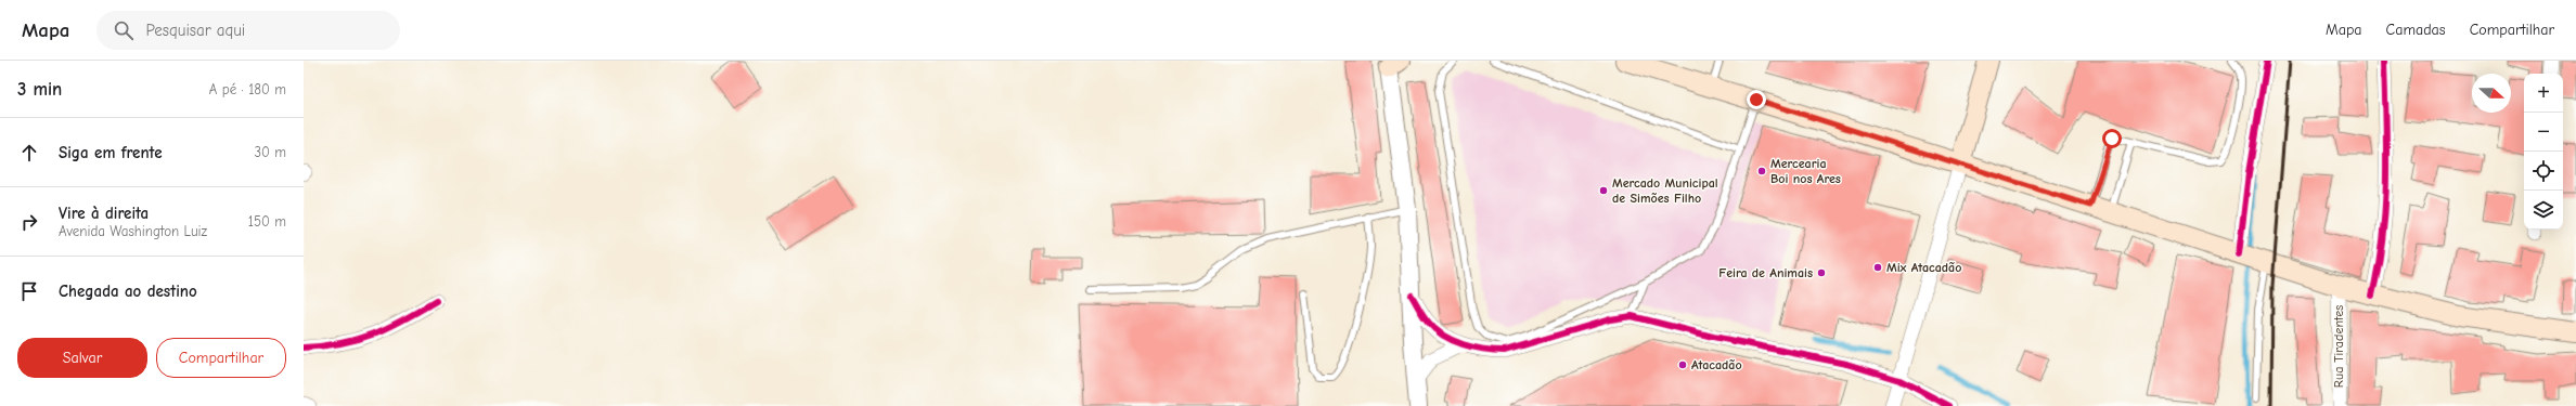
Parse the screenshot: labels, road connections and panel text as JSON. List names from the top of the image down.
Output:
{
  "streets": {
    "street": ["Rua Tiradentes"]
  },
  "places": [
    "Mercearia Boi nos Ares",
    "Mercado Municipal de Simões Filho",
    "Mix Atacadão",
    "Feira de Animais",
    "Atacadão"
  ],
  "north": "right",
  "page": {
    "header": "Mapa",
    "search": "Pesquisar aqui",
    "nav": ["Mapa", "Camadas", "Compartilhar"],
    "heading": ["3 min", "A pé · 180 m"],
    "map_buttons": ["+", "−"],
    "list": [
      ["Siga em frente", "30 m"],
      ["Vire à direita", "Avenida Washington Luiz", "150 m"],
      "Chegada ao destino"
    ],
    "buttons": ["Salvar", "Compartilhar"]
  }
}
